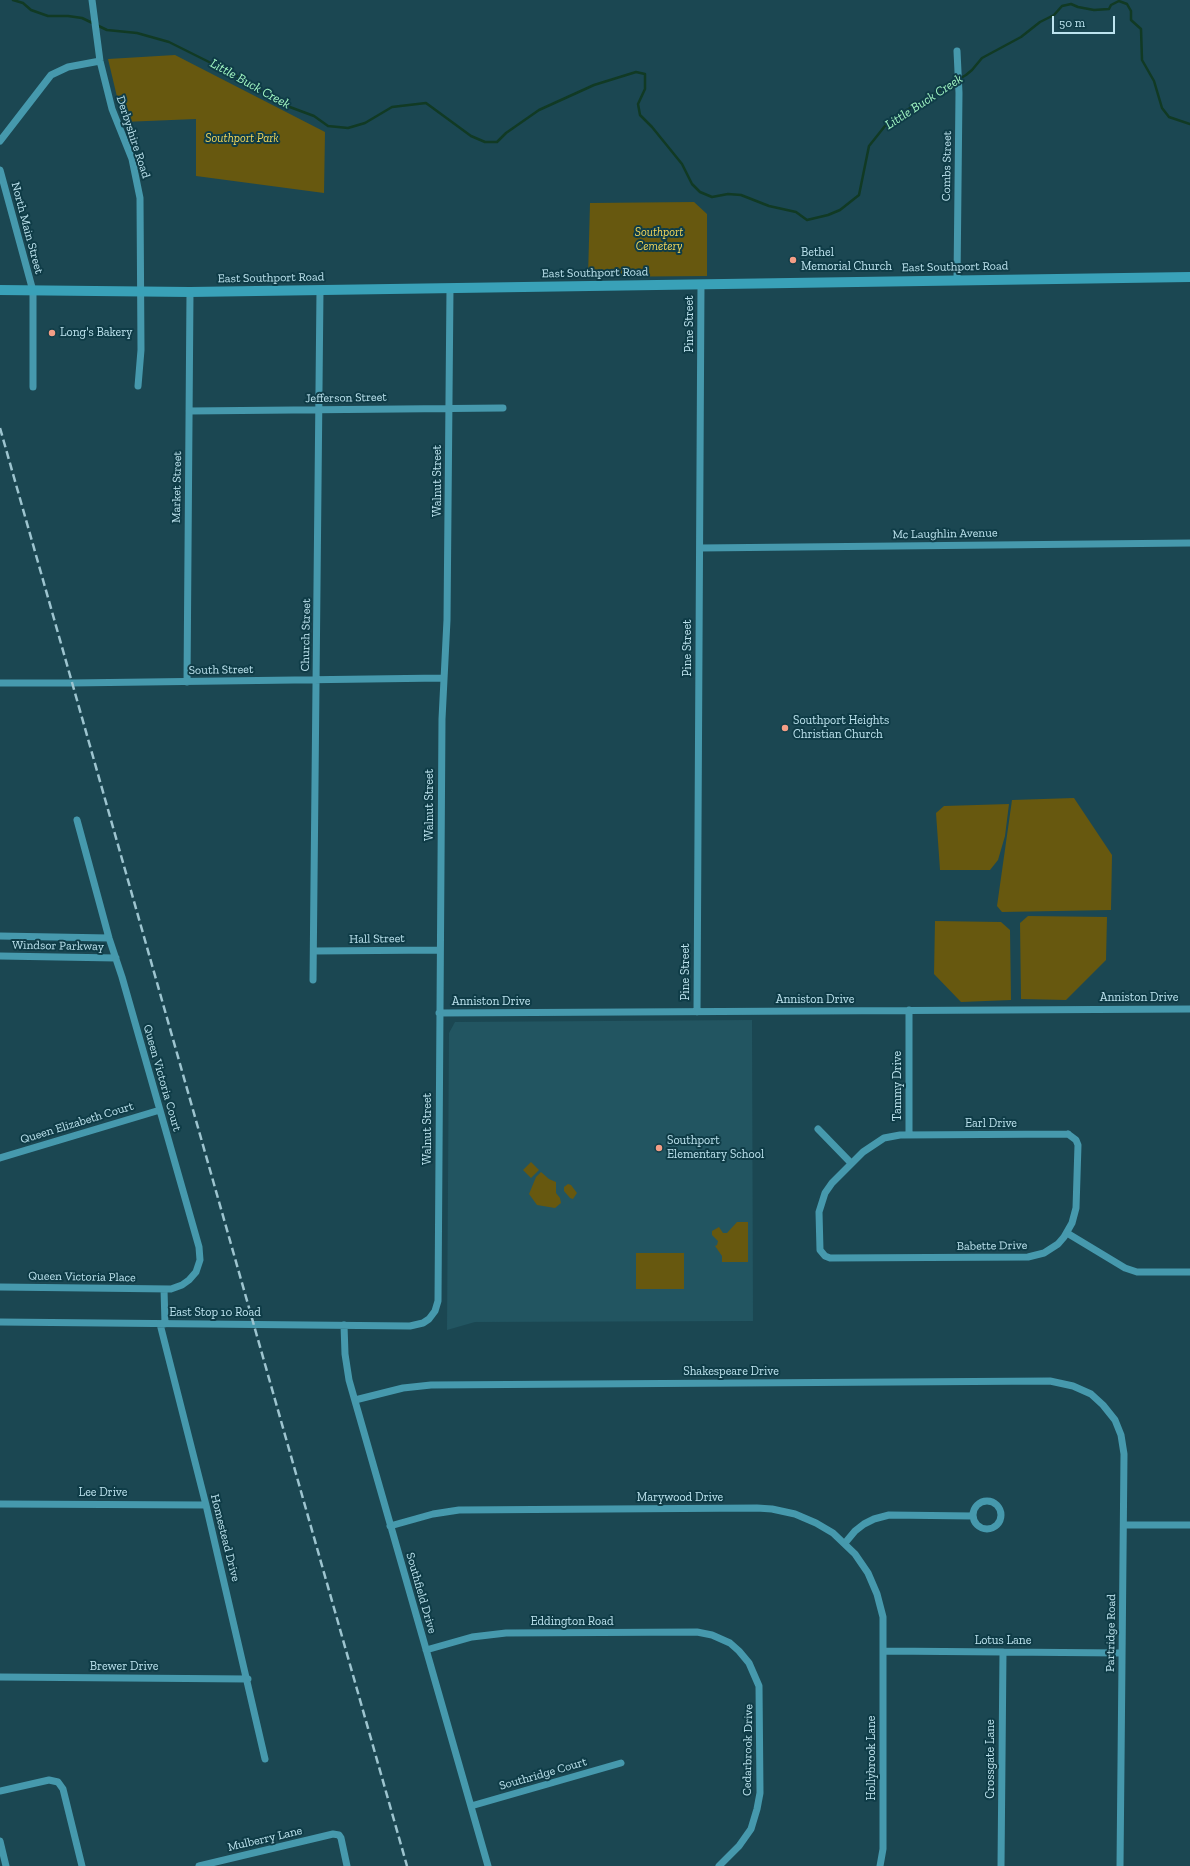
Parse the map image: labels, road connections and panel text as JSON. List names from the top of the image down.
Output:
{
  "streets": {
    "main road": ["East Southport Road"],
    "street": [
      "Derbyshire Road",
      "Combs Street",
      "North Main Street",
      "Pine Street",
      "Jefferson Street",
      "Walnut Street",
      "Market Street",
      "Mc Laughlin Avenue",
      "Church Street",
      "South Street",
      "Hall Street",
      "Windsor Parkway",
      "Anniston Drive",
      "Queen Victoria Court",
      "Tammy Drive",
      "Queen Elizabeth Court",
      "Earl Drive",
      "Babette Drive",
      "Queen Victoria Place",
      "East Stop 10 Road",
      "Shakespeare Drive",
      "Lee Drive",
      "Marywood Drive",
      "Homestead Drive",
      "Southfield Drive",
      "Eddington Road",
      "Partridge Road",
      "Lotus Lane",
      "Brewer Drive",
      "Cedarbrook Drive",
      "Hollybrook Lane",
      "Crossgate Lane",
      "Southridge Court",
      "Mulberry Lane"
    ]
  },
  "crossings": [
    ["Derbyshire Road", "East Southport Road"],
    ["Combs Street", "East Southport Road"],
    ["North Main Street", "East Southport Road"],
    ["East Southport Road", "Pine Street"],
    ["East Southport Road", "Walnut Street"],
    ["East Southport Road", "Market Street"],
    ["East Southport Road", "Church Street"],
    ["Pine Street", "Mc Laughlin Avenue"],
    ["Pine Street", "Anniston Drive"],
    ["Jefferson Street", "Walnut Street"],
    ["Jefferson Street", "Market Street"],
    ["Jefferson Street", "Church Street"],
    ["Walnut Street", "South Street"],
    ["Walnut Street", "Hall Street"],
    ["Walnut Street", "Anniston Drive"],
    ["Walnut Street", "East Stop 10 Road"],
    ["Market Street", "South Street"],
    ["Church Street", "South Street"],
    ["Church Street", "Hall Street"],
    ["Windsor Parkway", "Queen Victoria Court"],
    ["Anniston Drive", "Tammy Drive"],
    ["Queen Victoria Court", "Queen Elizabeth Court"],
    ["Queen Victoria Court", "Queen Victoria Place"],
    ["Tammy Drive", "Earl Drive"],
    ["Tammy Drive", "Babette Drive"],
    ["Earl Drive", "Babette Drive"],
    ["East Stop 10 Road", "Homestead Drive"],
    ["East Stop 10 Road", "Southfield Drive"],
    ["Shakespeare Drive", "Southfield Drive"],
    ["Shakespeare Drive", "Partridge Road"],
    ["Lee Drive", "Homestead Drive"],
    ["Marywood Drive", "Southfield Drive"],
    ["Marywood Drive", "Lotus Lane"],
    ["Marywood Drive", "Hollybrook Lane"],
    ["Homestead Drive", "Brewer Drive"],
    ["Southfield Drive", "Eddington Road"],
    ["Southfield Drive", "Southridge Court"],
    ["Eddington Road", "Cedarbrook Drive"],
    ["Partridge Road", "Lotus Lane"],
    ["Lotus Lane", "Hollybrook Lane"],
    ["Lotus Lane", "Crossgate Lane"]
  ],
  "water": ["Little Buck Creek"],
  "parks": ["Southport Park", "Southport Cemetery"],
  "places": [
    "Bethel Memorial Church",
    "Long's Bakery",
    "Southport Heights Christian Church",
    "Southport Elementary School"
  ],
  "scale_bar": "50 m"
}
